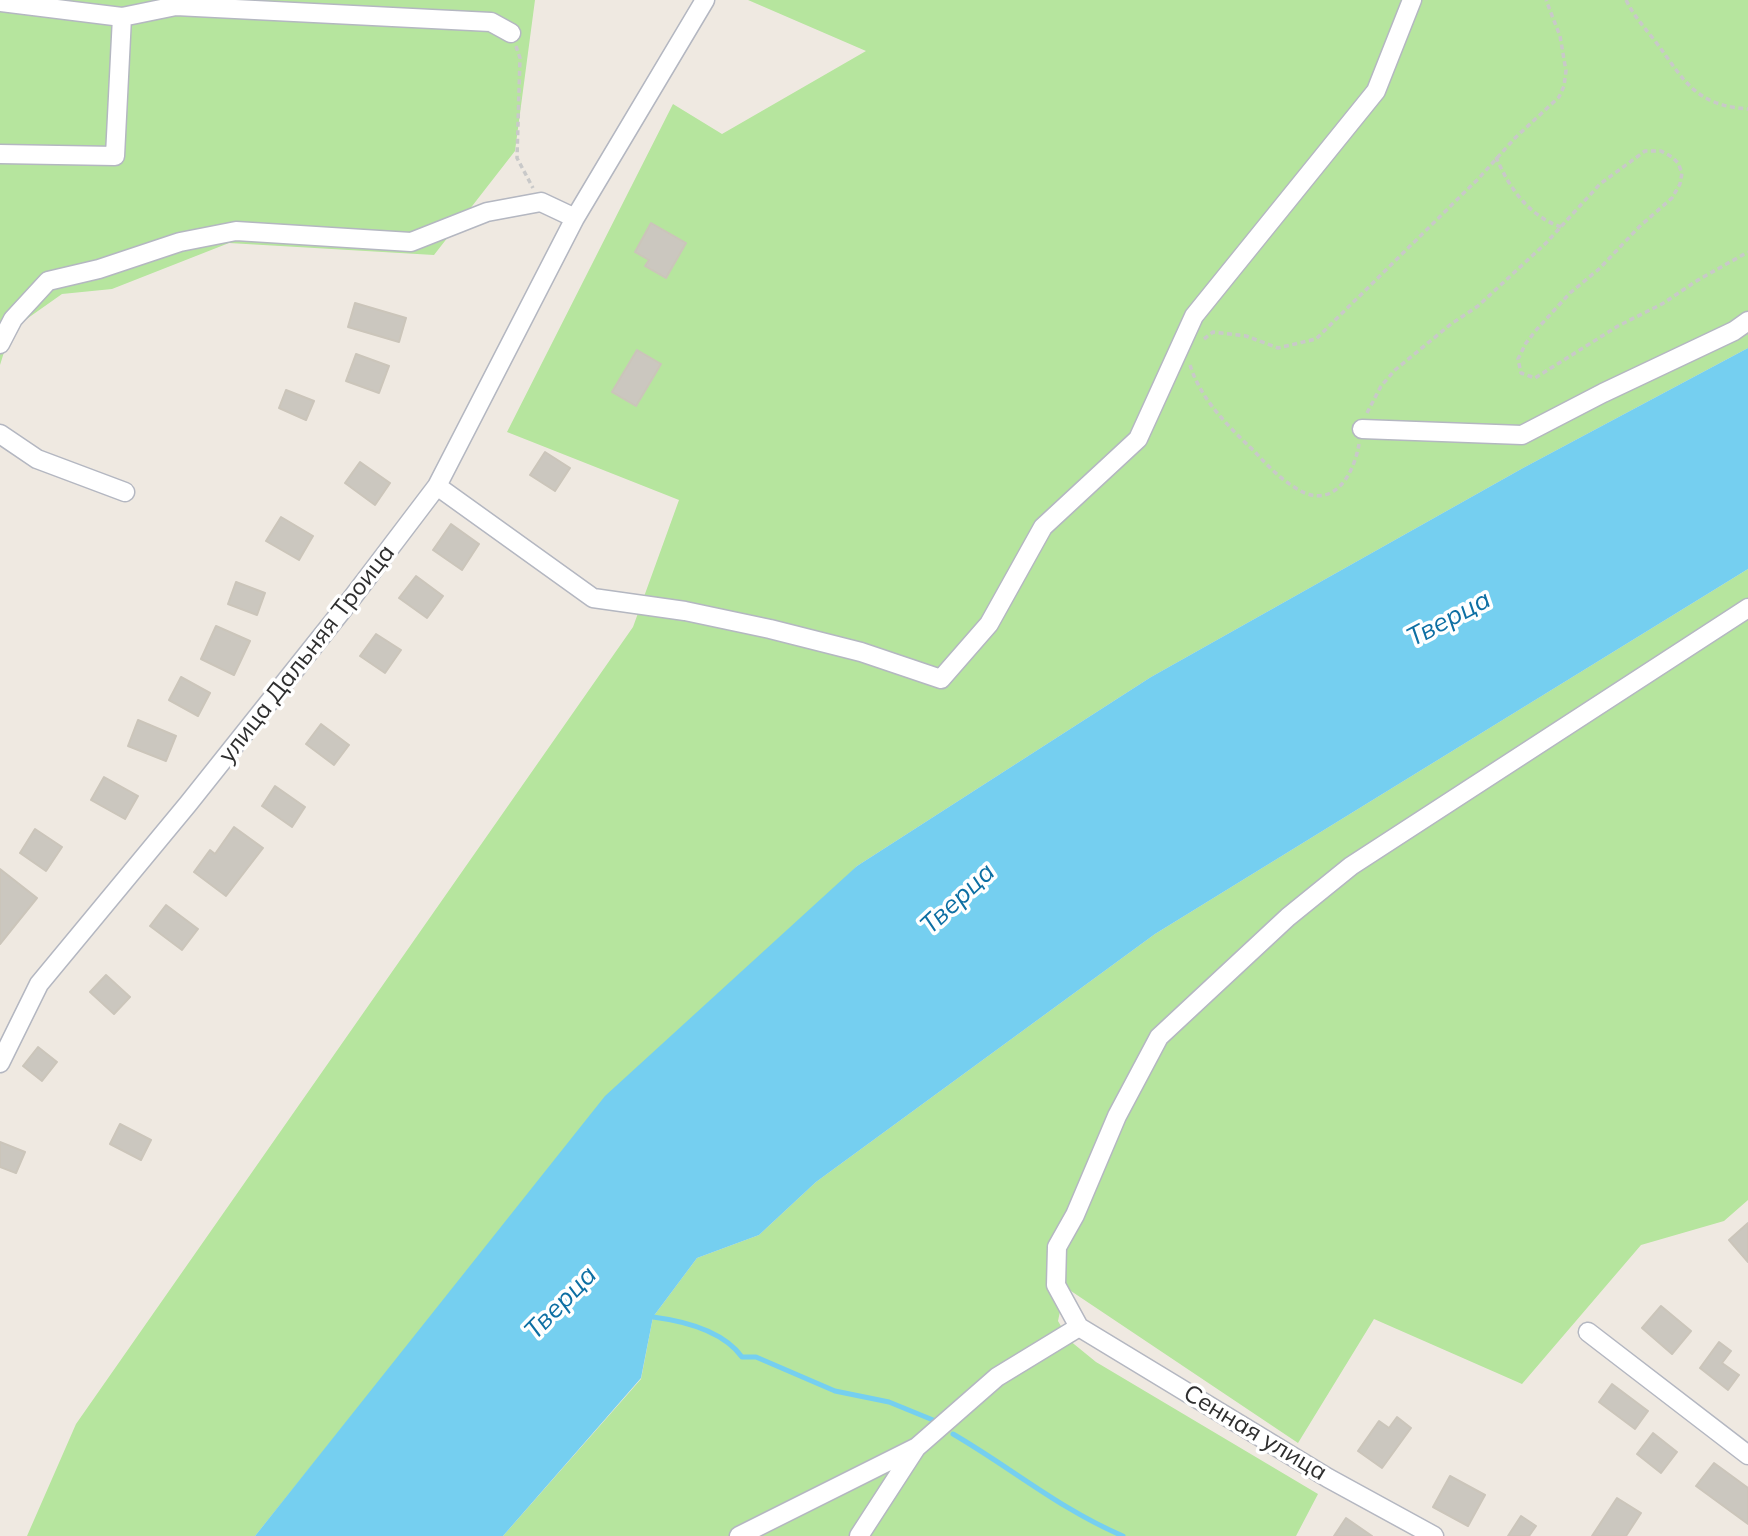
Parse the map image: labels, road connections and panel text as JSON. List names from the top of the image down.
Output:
{
  "streets": {
    "street": ["улица Дальняя Троица", "Сенная улица"]
  },
  "water": ["Тверца"]
}
